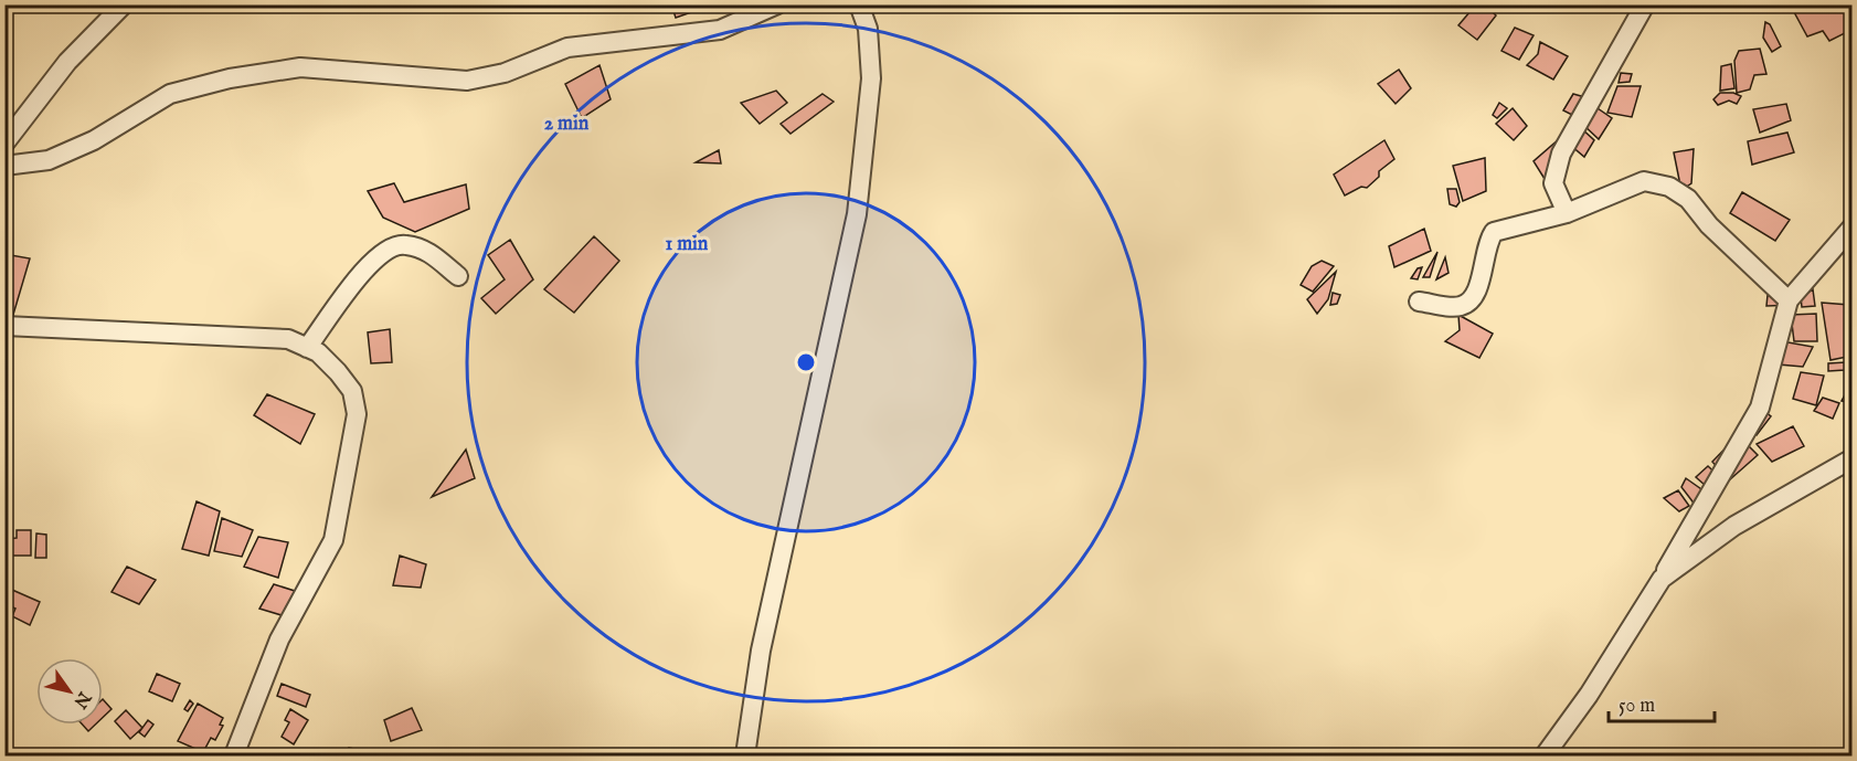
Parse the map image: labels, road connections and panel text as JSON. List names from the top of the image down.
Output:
{
  "scale_bar": "50 m",
  "north": "bottom right",
  "rings": ["2 min", "1 min"]
}
